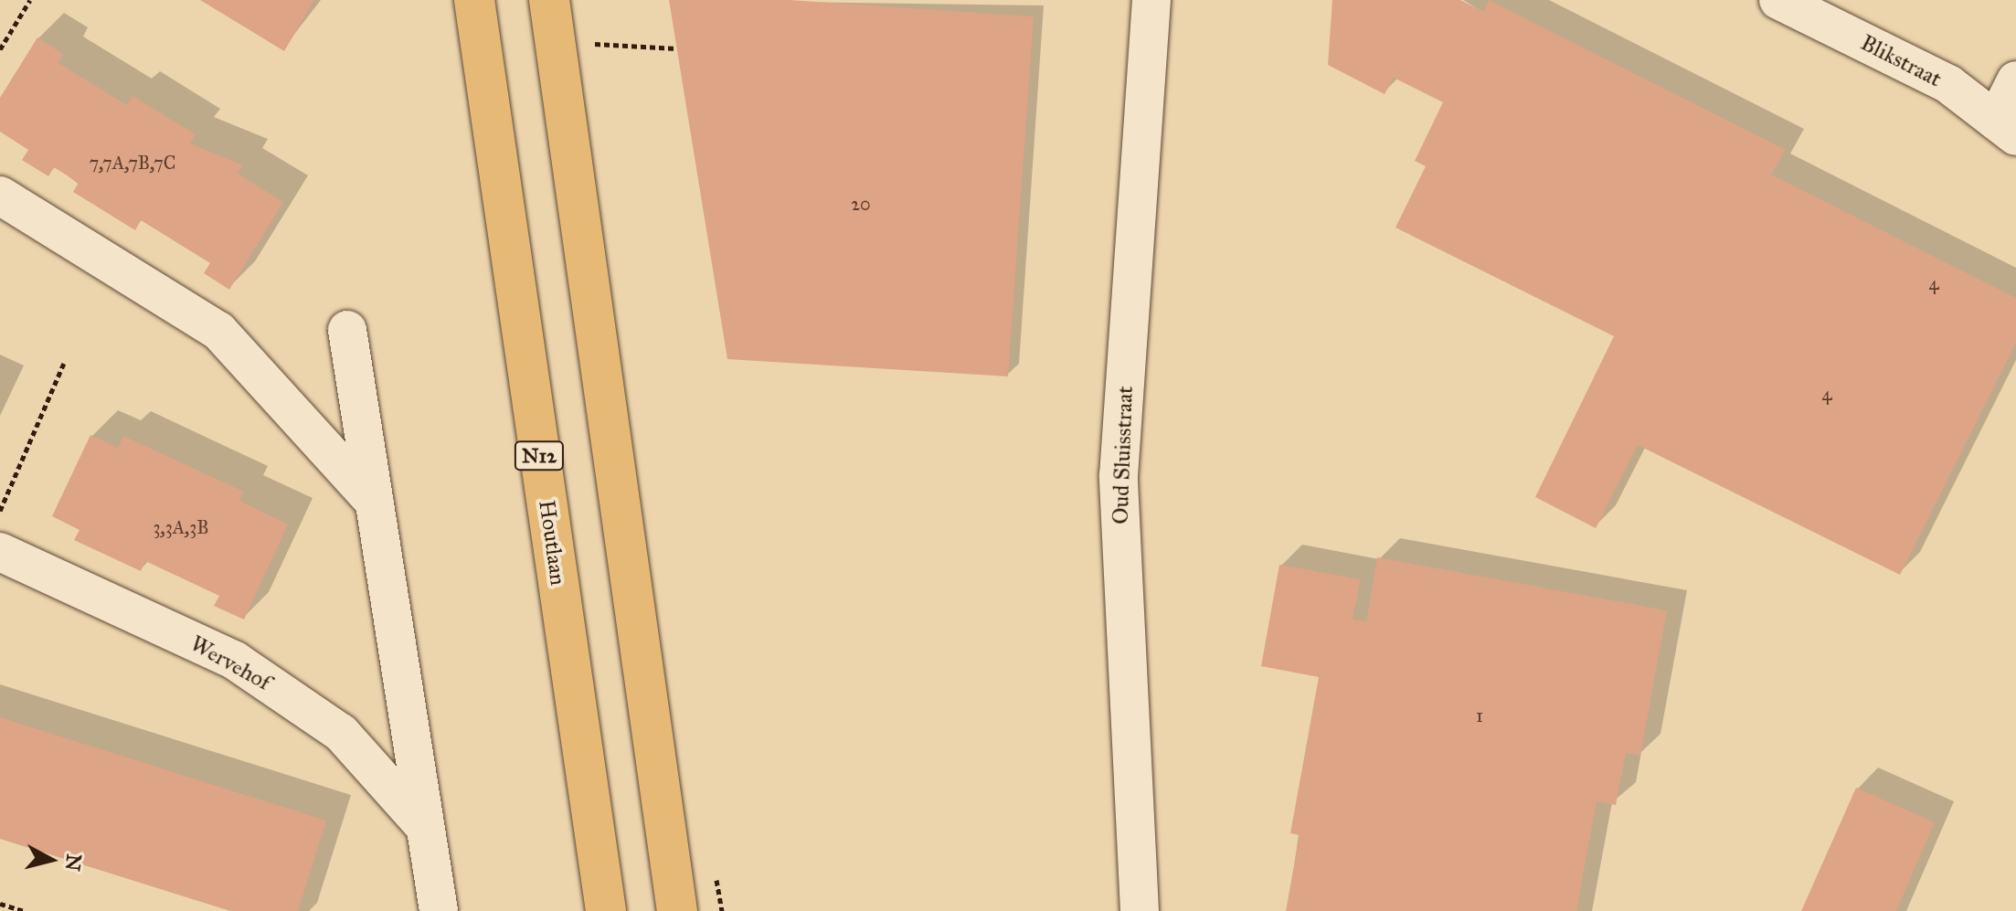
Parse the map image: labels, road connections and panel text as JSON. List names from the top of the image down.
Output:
{
  "streets": {
    "main road": ["N12", "Houtlaan"],
    "street": ["Blikstraat", "Oud Sluisstraat", "Wervehof"]
  },
  "house_numbers": [
    "7,7A,7B,7C",
    "20",
    "4",
    "4",
    "3,3A,3B",
    "1"
  ],
  "north": "right"
}
